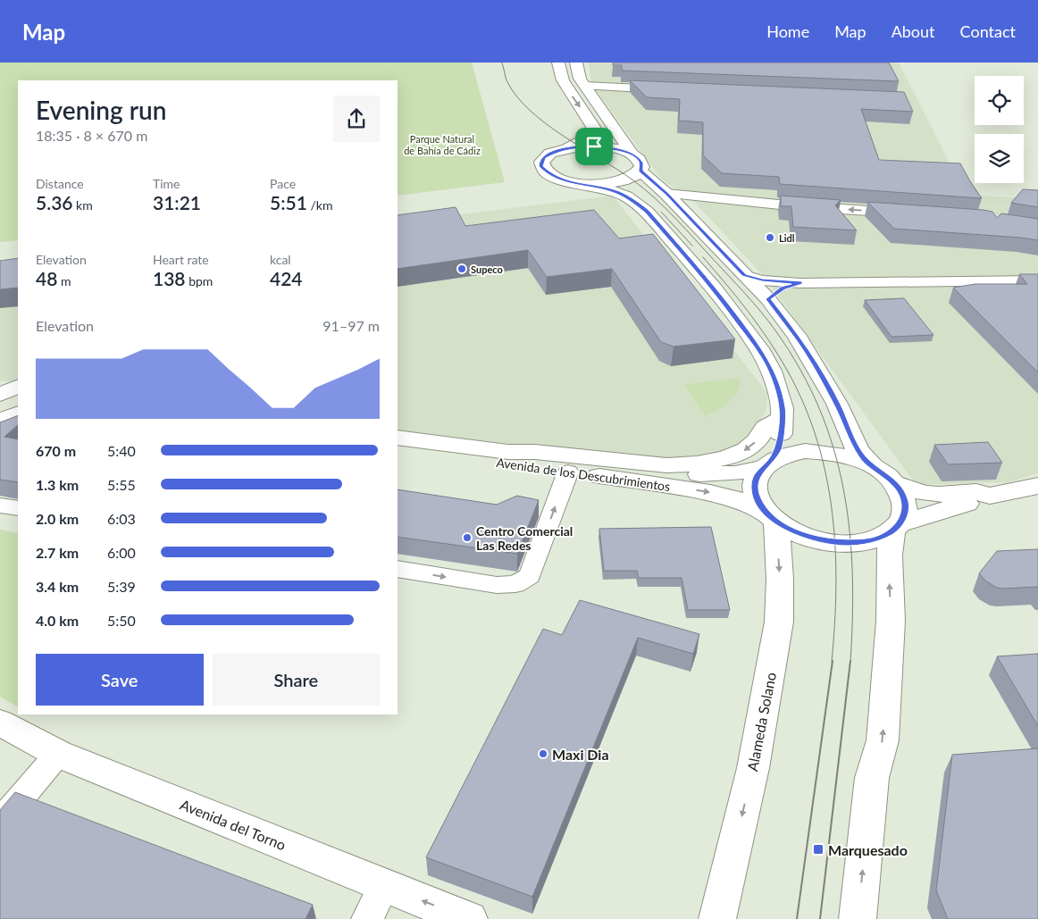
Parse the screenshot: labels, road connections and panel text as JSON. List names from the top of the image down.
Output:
{
  "streets": {
    "main road": ["Avenida de los Descubrimientos", "Alameda Solano", "Avenida del Torno"]
  },
  "crossings": [
    ["Avenida de los Descubrimientos", "Alameda Solano"]
  ],
  "parks": ["Parque Natural de Bahía de Cádiz"],
  "places": {
    "other": [
      "Lidl",
      "Supeco",
      "Centro Comercial Las Redes",
      "Maxi Dia"
    ],
    "transit": ["Marquesado"]
  },
  "page": {
    "header": "Map",
    "nav": [
      "Home",
      "Map",
      "About",
      "Contact"
    ],
    "heading": ["Evening run", "18:35 · 8 × 670 m"],
    "stats": [
      ["Distance", "5.36 km"],
      ["Time", "31:21"],
      ["Pace", "5:51 /km"],
      ["Elevation", "48 m"],
      ["Heart rate", "138 bpm"],
      ["kcal", "424"]
    ],
    "chart": ["Elevation", "91–97 m"],
    "list": [
      {
        "name": "670 m",
        "note": "5:40"
      },
      {
        "name": "1.3 km",
        "note": "5:55"
      },
      {
        "name": "2.0 km",
        "note": "6:03"
      },
      {
        "name": "2.7 km",
        "note": "6:00"
      },
      {
        "name": "3.4 km",
        "note": "5:39"
      },
      {
        "name": "4.0 km",
        "note": "5:50"
      }
    ],
    "buttons": ["Save", "Share"]
  }
}
